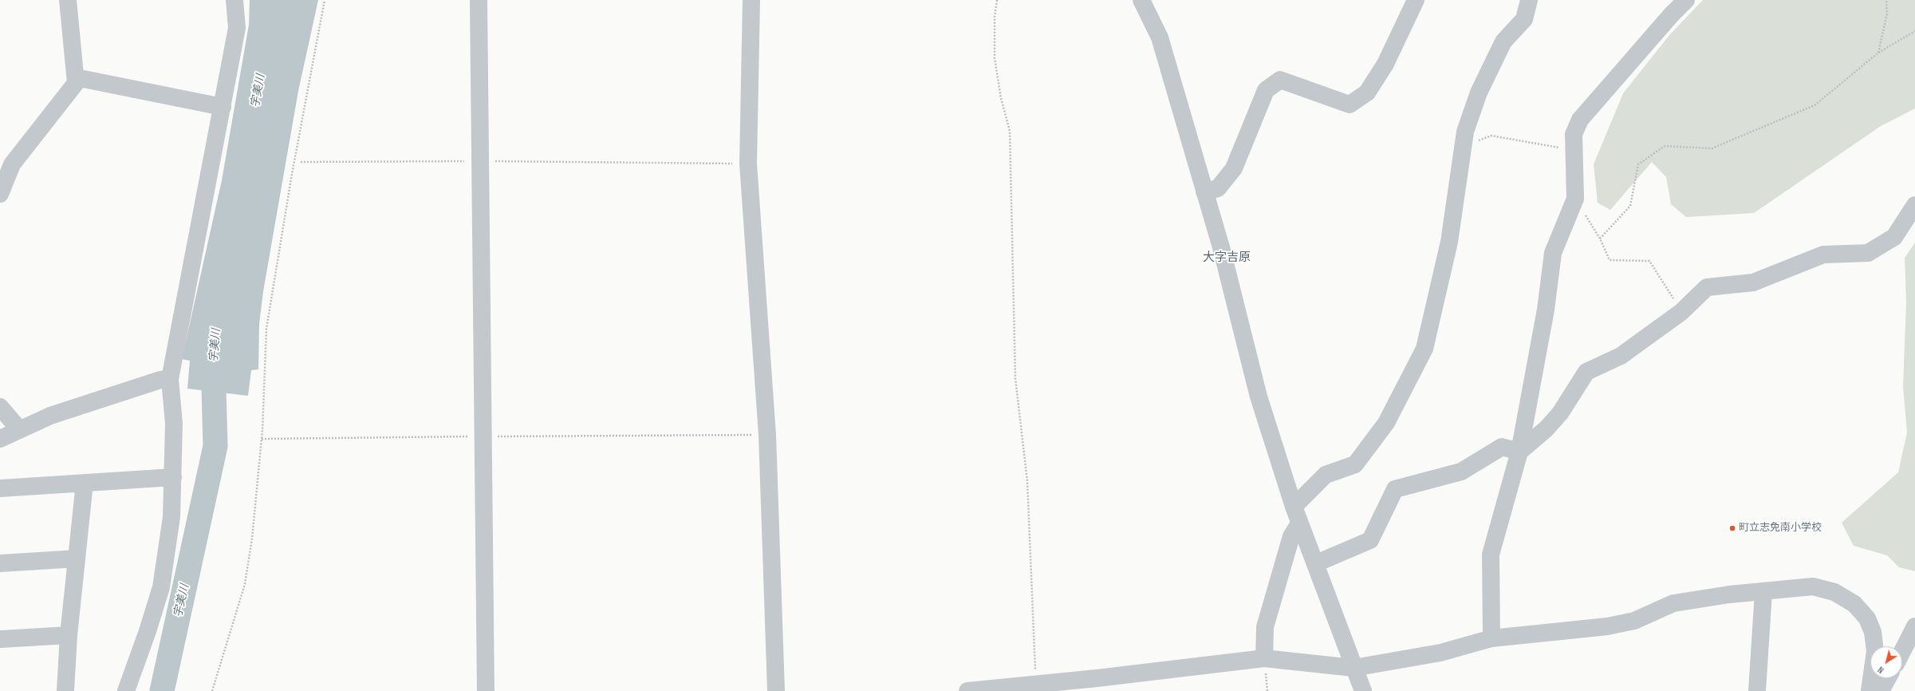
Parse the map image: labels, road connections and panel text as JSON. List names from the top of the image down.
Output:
{
  "districts": ["大字吉原"],
  "water": ["宇美川"],
  "places": ["町立志免南小学校"],
  "north": "bottom left"
}
